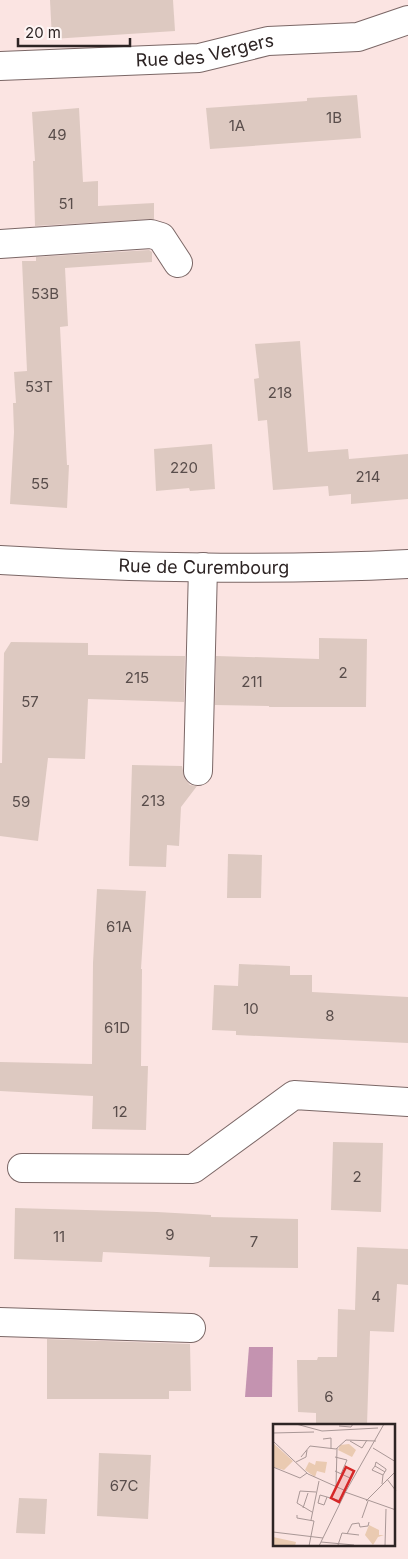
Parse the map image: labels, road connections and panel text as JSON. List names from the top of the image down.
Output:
{
  "streets": {
    "street": ["Rue des Vergers", "Rue de Curembourg"]
  },
  "house_numbers": [
    "1B",
    "1A",
    "49",
    "51",
    "53B",
    "53T",
    "218",
    "220",
    "214",
    "55",
    "2",
    "215",
    "211",
    "57",
    "213",
    "59",
    "61A",
    "10",
    "8",
    "61D",
    "12",
    "2",
    "9",
    "11",
    "7",
    "4",
    "6",
    "67C"
  ],
  "scale_bar": "20 m"
}
